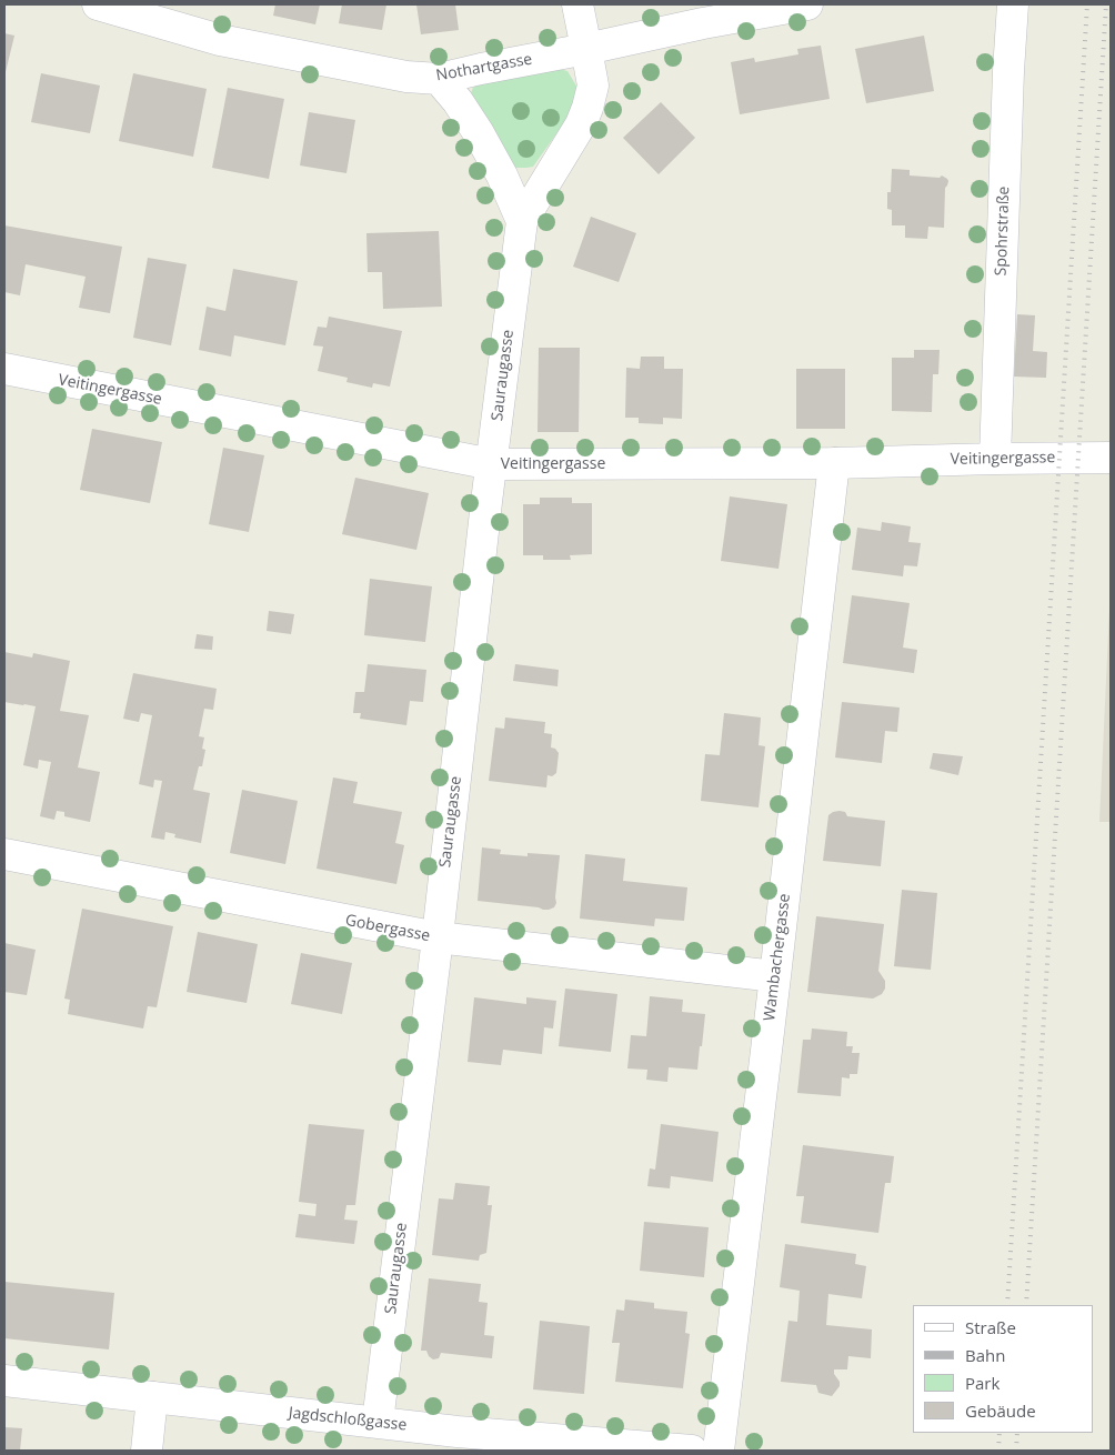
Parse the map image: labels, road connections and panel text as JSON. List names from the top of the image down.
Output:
{
  "streets": {
    "street": [
      "Nothartgasse",
      "Spohrstraße",
      "Sauraugasse",
      "Veitingergasse",
      "Gobergasse",
      "Wambachergasse",
      "Jagdschloßgasse"
    ]
  },
  "crossings": [
    ["Nothartgasse", "Sauraugasse"],
    ["Spohrstraße", "Veitingergasse"],
    ["Sauraugasse", "Veitingergasse"],
    ["Sauraugasse", "Gobergasse"],
    ["Sauraugasse", "Jagdschloßgasse"],
    ["Veitingergasse", "Wambachergasse"],
    ["Gobergasse", "Wambachergasse"]
  ],
  "legend": [
    "Straße",
    "Bahn",
    "Park",
    "Gebäude"
  ]
}
